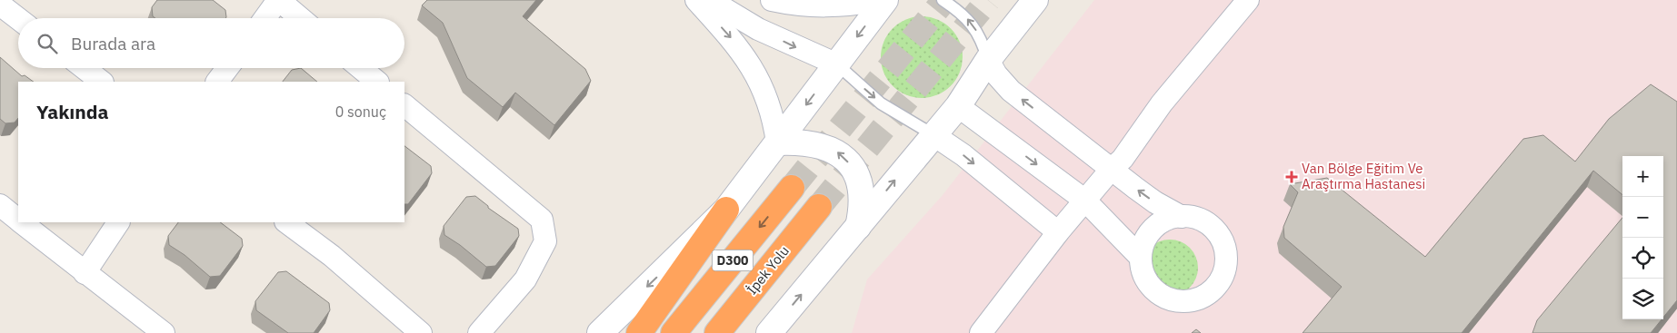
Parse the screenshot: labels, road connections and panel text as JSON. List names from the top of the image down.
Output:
{
  "streets": {
    "highway": ["D300", "İpek Yolu"]
  },
  "places": {
    "health": ["Van Bölge Eğitim Ve Araştırma Hastanesi"]
  },
  "page": {
    "search": "Burada ara",
    "heading": ["Yakında", "0 sonuç"],
    "map_buttons": ["+", "−"]
  }
}
